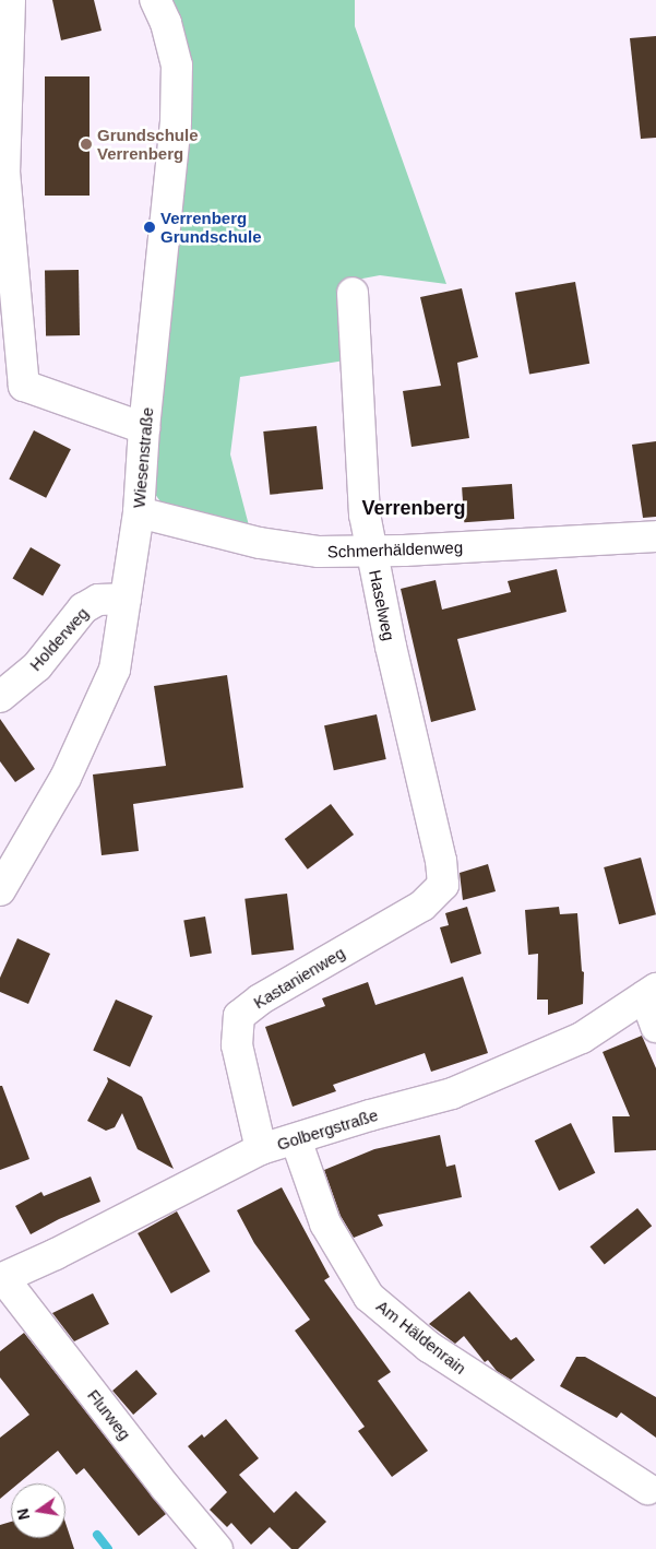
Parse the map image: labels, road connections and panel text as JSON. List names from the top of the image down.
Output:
{
  "streets": {
    "street": [
      "Wiesenstraße",
      "Schmerhäldenweg",
      "Haselweg",
      "Holderweg",
      "Kastanienweg",
      "Golbergstraße",
      "Am Häldenrain",
      "Flurweg"
    ]
  },
  "crossings": [
    ["Wiesenstraße", "Schmerhäldenweg"],
    ["Wiesenstraße", "Holderweg"],
    ["Schmerhäldenweg", "Haselweg"],
    ["Haselweg", "Kastanienweg"],
    ["Kastanienweg", "Golbergstraße"],
    ["Golbergstraße", "Am Häldenrain"],
    ["Golbergstraße", "Flurweg"]
  ],
  "districts": ["Verrenberg"],
  "places": ["Grundschule Verrenberg", "Verrenberg Grundschule"],
  "north": "left"
}
